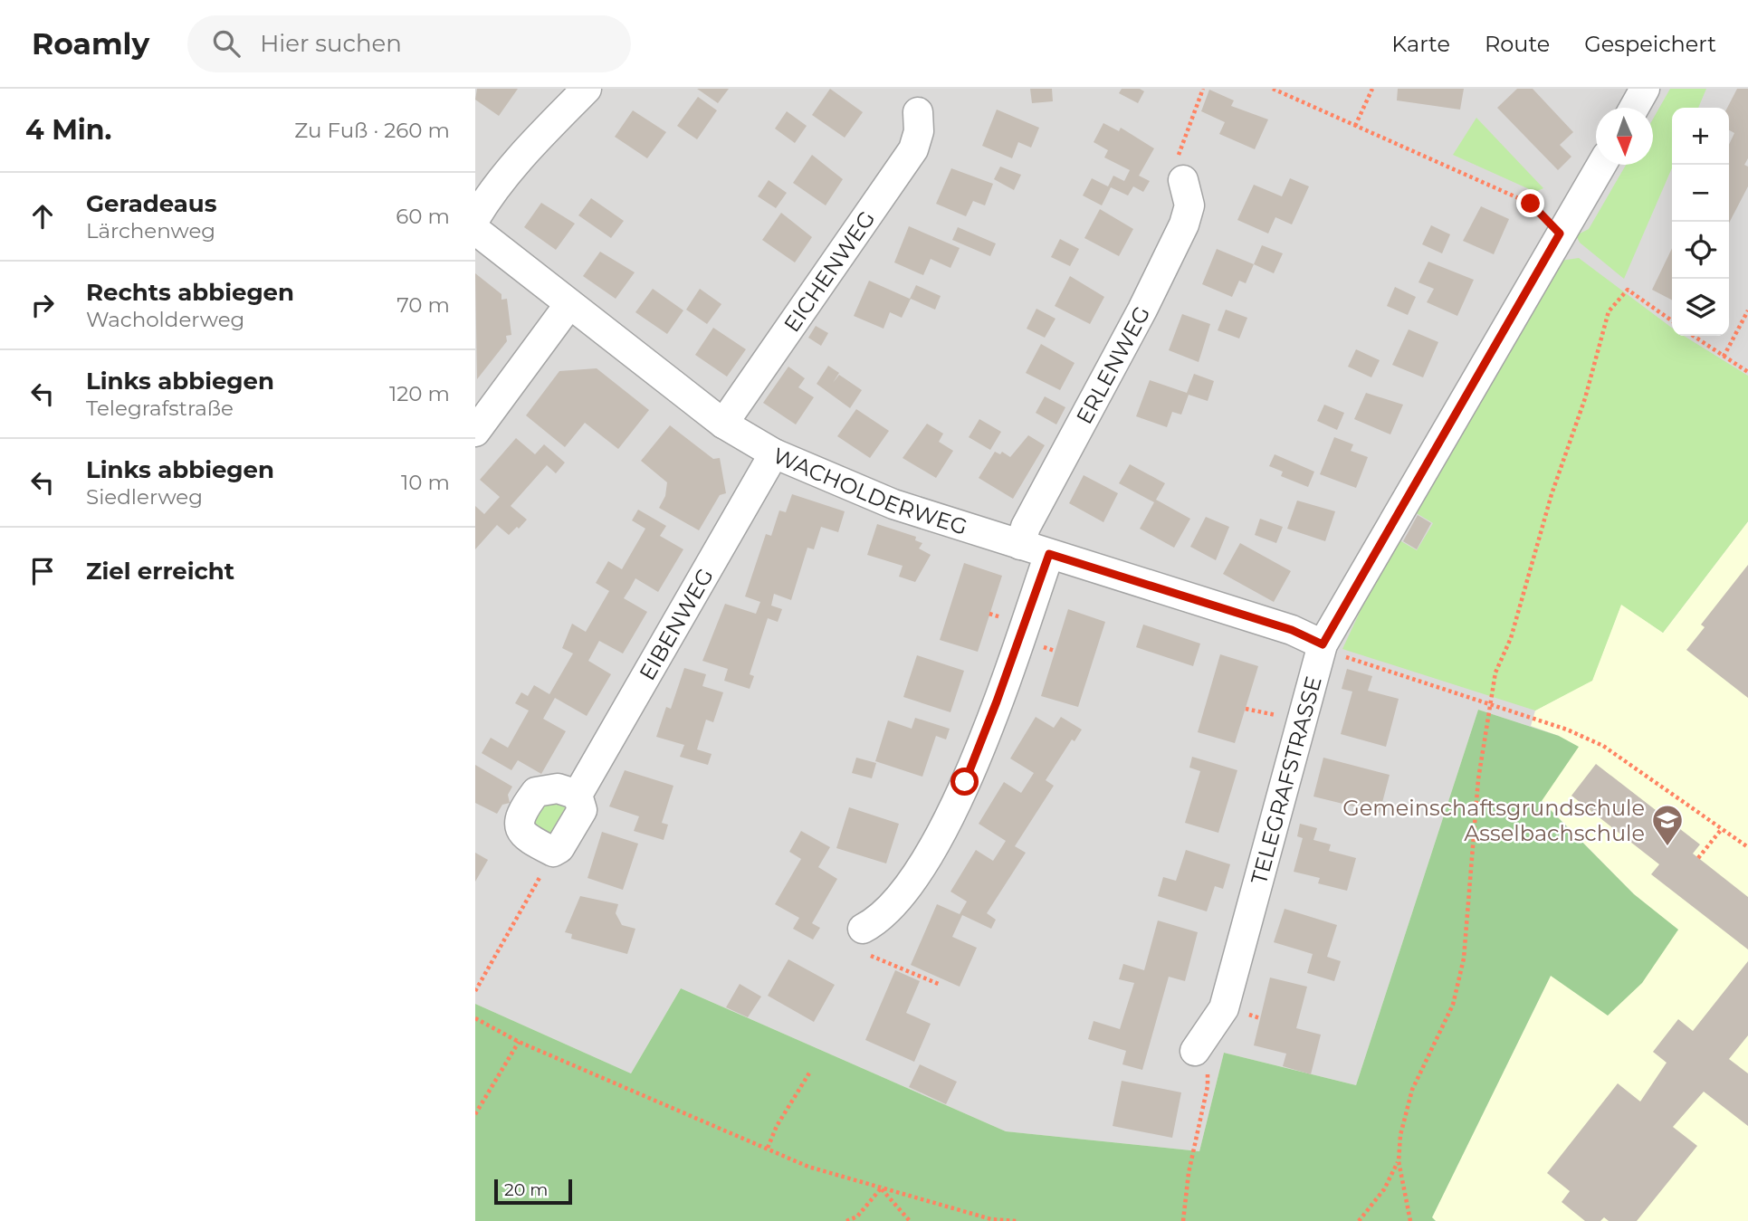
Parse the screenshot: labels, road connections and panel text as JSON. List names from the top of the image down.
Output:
{
  "streets": {
    "street": [
      "EICHENWEG",
      "ERLENWEG",
      "WACHOLDERWEG",
      "EIBENWEG",
      "TELEGRAFSTRASSE"
    ]
  },
  "crossings": [
    ["EICHENWEG", "WACHOLDERWEG"],
    ["ERLENWEG", "WACHOLDERWEG"],
    ["WACHOLDERWEG", "EIBENWEG"],
    ["WACHOLDERWEG", "TELEGRAFSTRASSE"]
  ],
  "places": {
    "school or university": ["Gemeinschaftsgrundschule Asselbachschule"]
  },
  "scale_bar": "20 m",
  "north": "bottom",
  "page": {
    "header": "Roamly",
    "search": "Hier suchen",
    "nav": ["Karte", "Route", "Gespeichert"],
    "heading": ["4 Min.", "Zu Fuß · 260 m"],
    "map_buttons": ["+", "−"],
    "list": [
      ["Geradeaus", "Lärchenweg", "60 m"],
      ["Rechts abbiegen", "Wacholderweg", "70 m"],
      ["Links abbiegen", "Telegrafstraße", "120 m"],
      ["Links abbiegen", "Siedlerweg", "10 m"],
      "Ziel erreicht"
    ],
    "scale": "20 m"
  }
}
